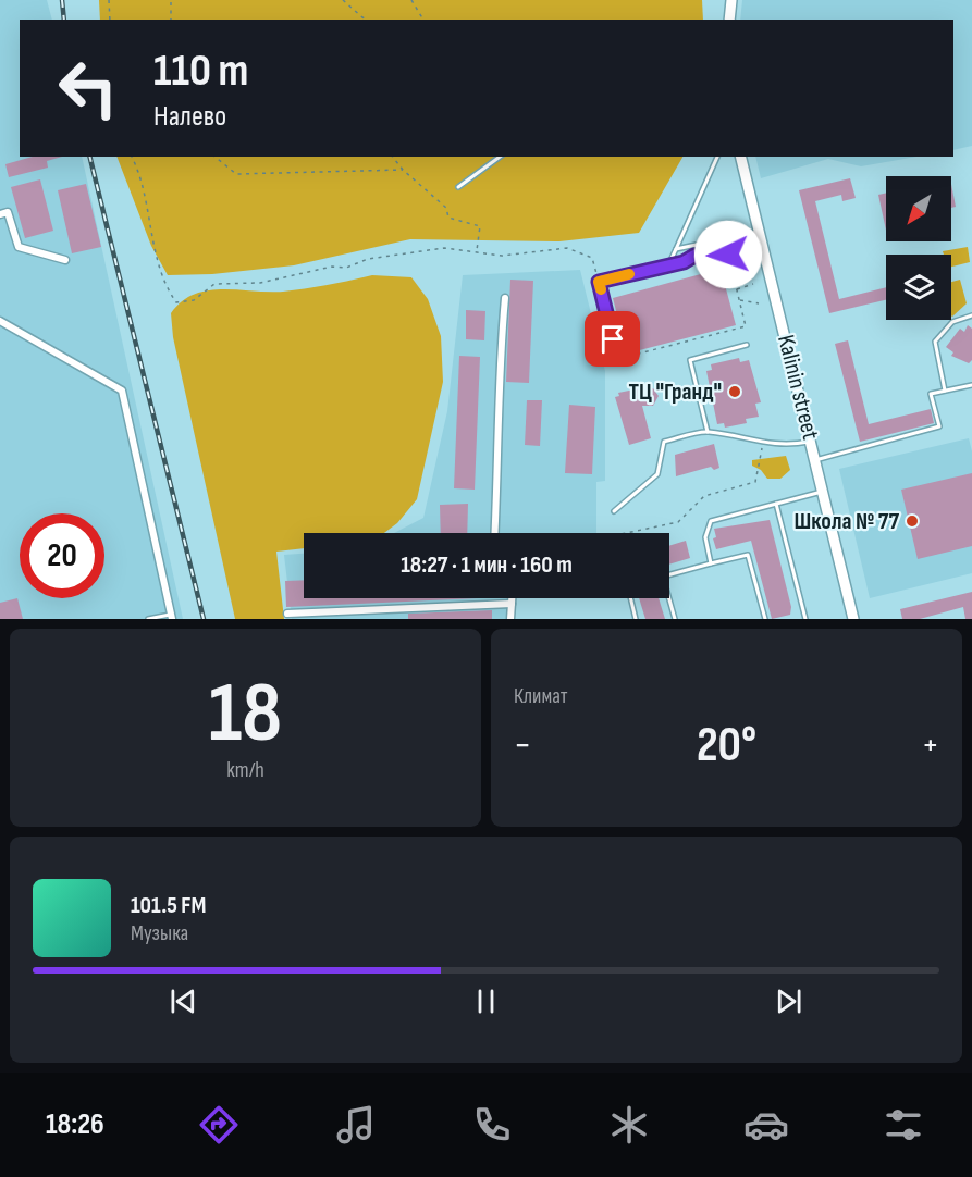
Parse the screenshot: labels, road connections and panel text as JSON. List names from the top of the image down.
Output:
{
  "streets": {
    "main road": ["Kalinin street"]
  },
  "places": ["ТЦ \"Гранд\"", "Школа № 77"],
  "north": "bottom left",
  "page": {
    "turn": ["110 m", "Налево"],
    "limit": "20",
    "trip": "18:27 · 1 мин · 160 m",
    "tile": [
      ["18", "km/h"],
      "Климат"
    ],
    "heat": ["−", "20°", "+"],
    "song": ["101.5 FM", "Музыка"],
    "tabs": "18:26"
  }
}
